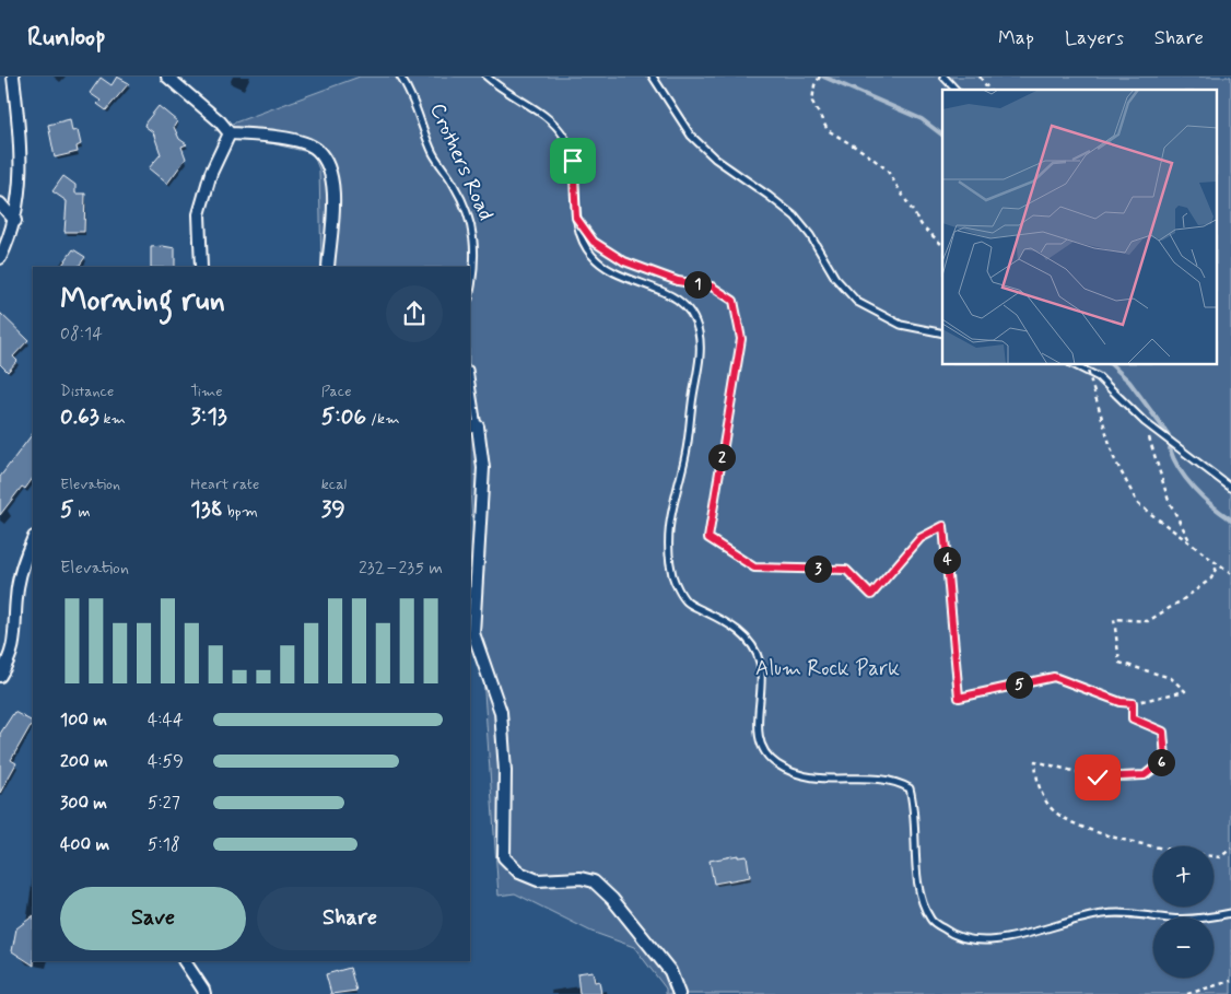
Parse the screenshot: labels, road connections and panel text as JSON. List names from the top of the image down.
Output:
{
  "streets": {
    "lane": ["Crothers Road"]
  },
  "parks": ["Alum Rock Park"],
  "page": {
    "header": "Runloop",
    "nav": ["Map", "Layers", "Share"],
    "heading": ["Morning run", "08:14"],
    "pins": [
      "1",
      "2",
      "4",
      "3",
      "5",
      "6"
    ],
    "stats": [
      ["Distance", "0.63 km"],
      ["Time", "3:13"],
      ["Pace", "5:06 /km"],
      ["Elevation", "5 m"],
      ["Heart rate", "138 bpm"],
      ["kcal", "39"]
    ],
    "chart": ["Elevation", "232–235 m"],
    "list": [
      {
        "name": "100 m",
        "note": "4:44"
      },
      {
        "name": "200 m",
        "note": "4:59"
      },
      {
        "name": "300 m",
        "note": "5:27"
      },
      {
        "name": "400 m",
        "note": "5:18"
      }
    ],
    "map_buttons": ["+", "−"],
    "buttons": ["Save", "Share"]
  }
}
